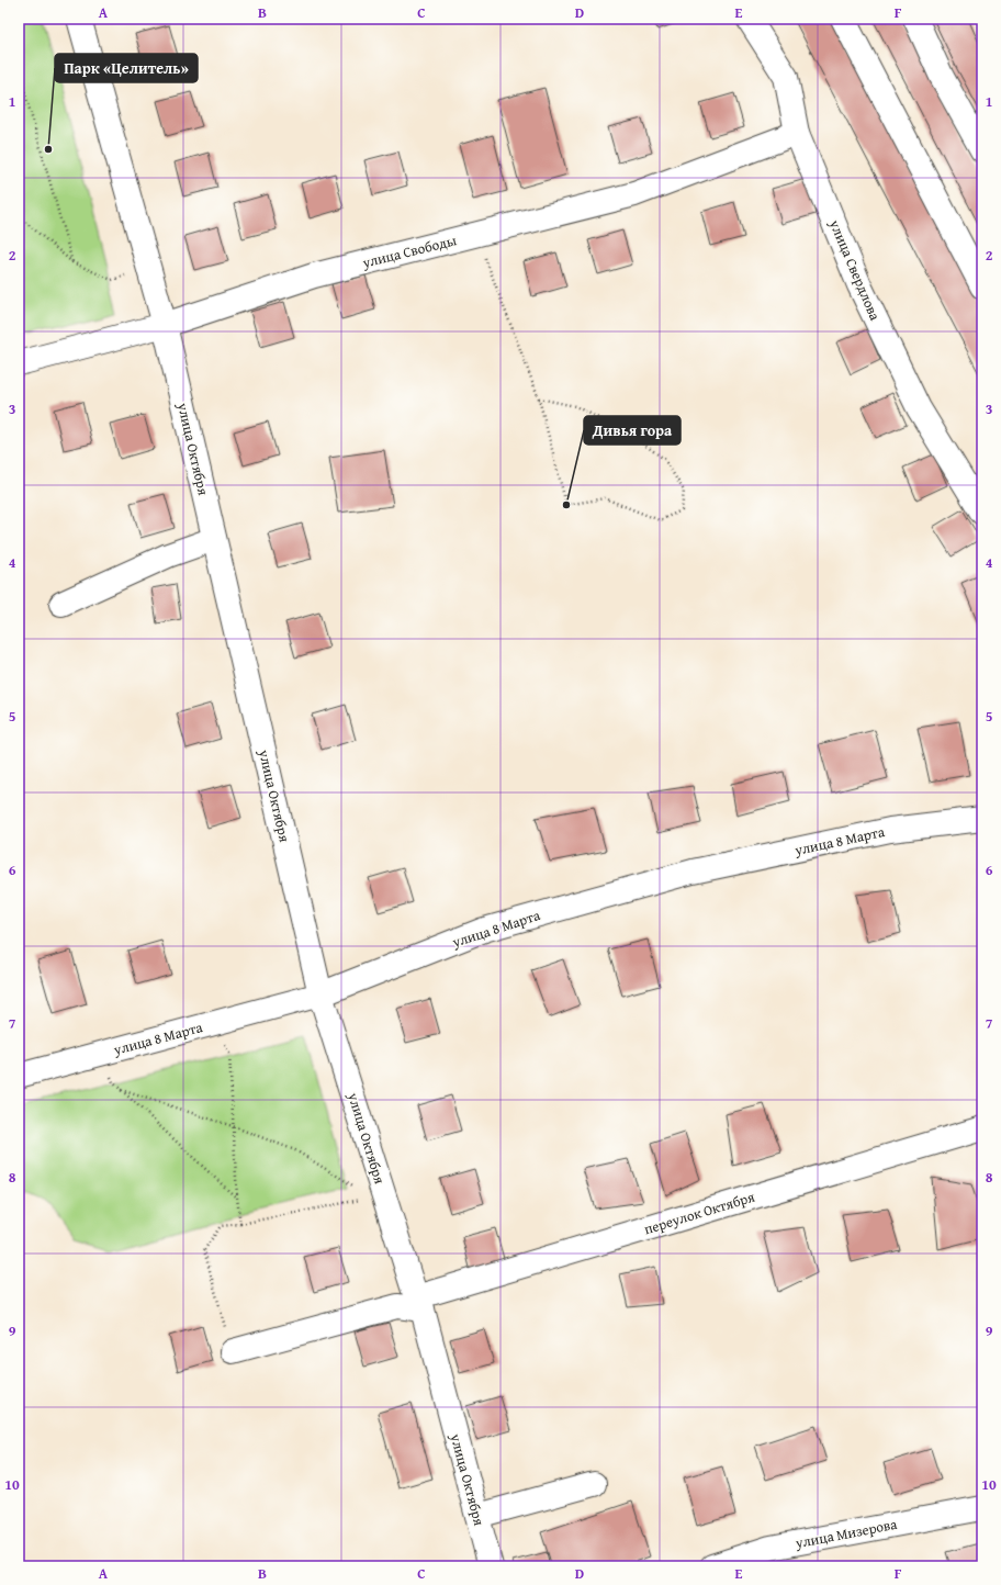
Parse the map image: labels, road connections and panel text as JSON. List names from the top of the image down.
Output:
{
  "streets": {
    "street": [
      "улица Свободы",
      "улица Свердлова",
      "улица Октября",
      "улица 8 Марта",
      "переулок Октября",
      "улица Мизерова"
    ]
  },
  "crossings": [
    ["улица Свободы", "улица Свердлова"],
    ["улица Свободы", "улица Октября"],
    ["улица Октября", "улица 8 Марта"],
    ["улица Октября", "переулок Октября"]
  ],
  "places": ["Парк «Целитель»", "Дивья гора"],
  "grid": {
    "columns": [
      "A",
      "B",
      "C",
      "D",
      "E",
      "F"
    ],
    "rows": [
      "1",
      "2",
      "3",
      "4",
      "5",
      "6",
      "7",
      "8",
      "9",
      "10"
    ]
  }
}
